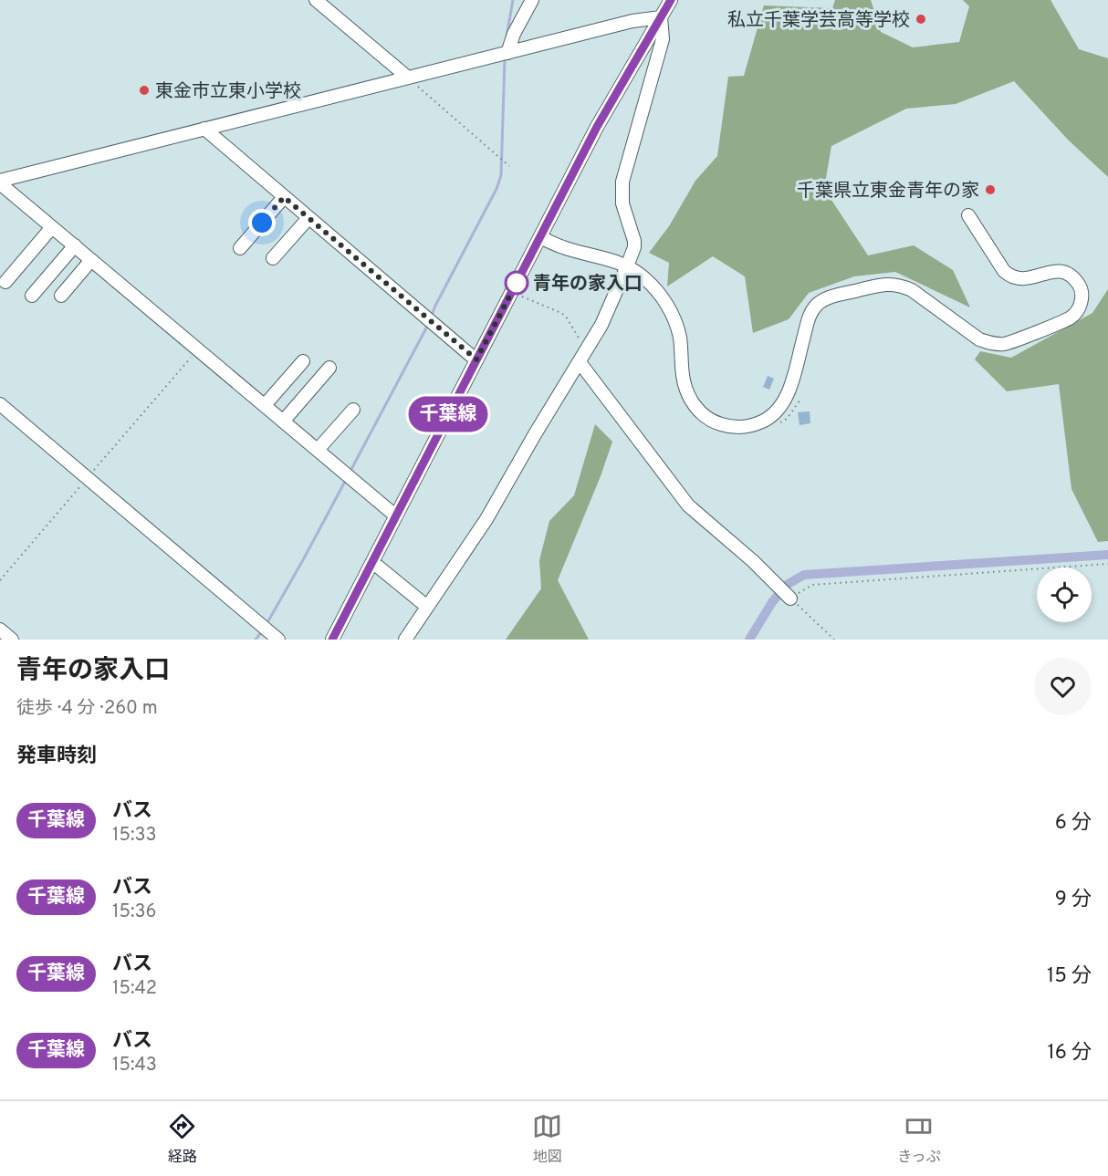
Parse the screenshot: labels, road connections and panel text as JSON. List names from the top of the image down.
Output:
{
  "places": [
    "私立千葉学芸高等学校",
    "東金市立東小学校",
    "千葉県立東金青年の家",
    "青年の家入口"
  ],
  "lines": ["bus line 千葉線"],
  "page": {
    "on_map": "千葉線",
    "heading": [
      ["青年の家入口", "徒歩 · 4 分 · 260 m"],
      "発車時刻"
    ],
    "list": [
      {
        "mark": "千葉線",
        "name": "バス",
        "note": "15:33",
        "value": "6 分"
      },
      {
        "mark": "千葉線",
        "name": "バス",
        "note": "15:36",
        "value": "9 分"
      },
      {
        "mark": "千葉線",
        "name": "バス",
        "note": "15:42",
        "value": "15 分"
      },
      {
        "mark": "千葉線",
        "name": "バス",
        "note": "15:43",
        "value": "16 分"
      }
    ],
    "tabs": ["経路", "地図", "きっぷ"]
  }
}
